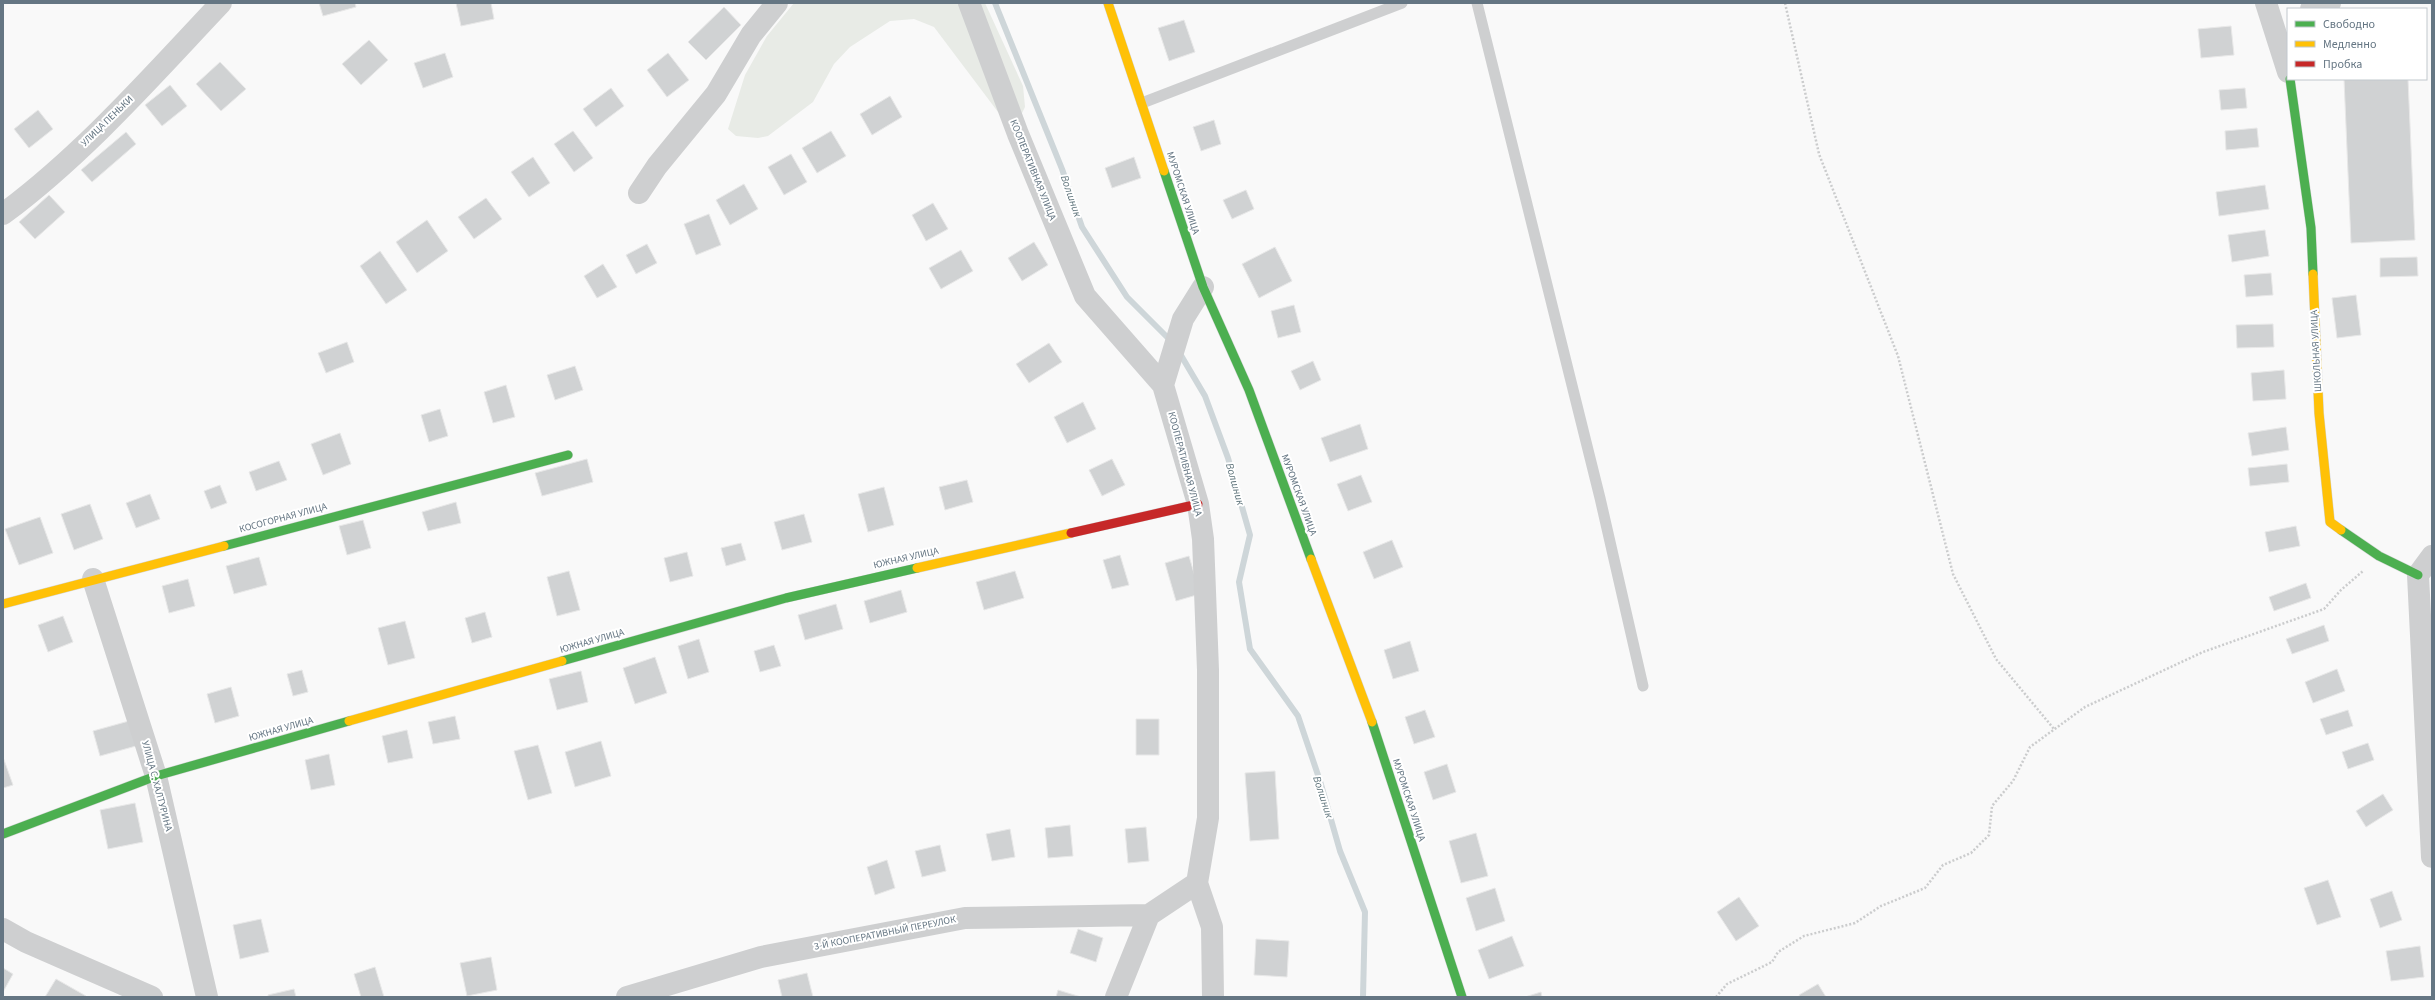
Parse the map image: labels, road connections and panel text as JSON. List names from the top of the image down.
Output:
{
  "streets": {
    "street": [
      "УЛИЦА ПЕНЬКИ",
      "КООПЕРАТИВНАЯ УЛИЦА",
      "МУРОМСКАЯ УЛИЦА",
      "ШКОЛЬНАЯ УЛИЦА",
      "КОСОГОРНАЯ УЛИЦА",
      "ЮЖНАЯ УЛИЦА",
      "УЛИЦА С. ХАЛТУРИНА",
      "3-Й КООПЕРАТИВНЫЙ ПЕРЕУЛОК"
    ]
  },
  "crossings": [
    ["КООПЕРАТИВНАЯ УЛИЦА", "ЮЖНАЯ УЛИЦА"],
    ["КОСОГОРНАЯ УЛИЦА", "УЛИЦА С. ХАЛТУРИНА"],
    ["ЮЖНАЯ УЛИЦА", "УЛИЦА С. ХАЛТУРИНА"]
  ],
  "water": ["Волшник"],
  "legend": ["Свободно", "Медленно", "Пробка"]
}
